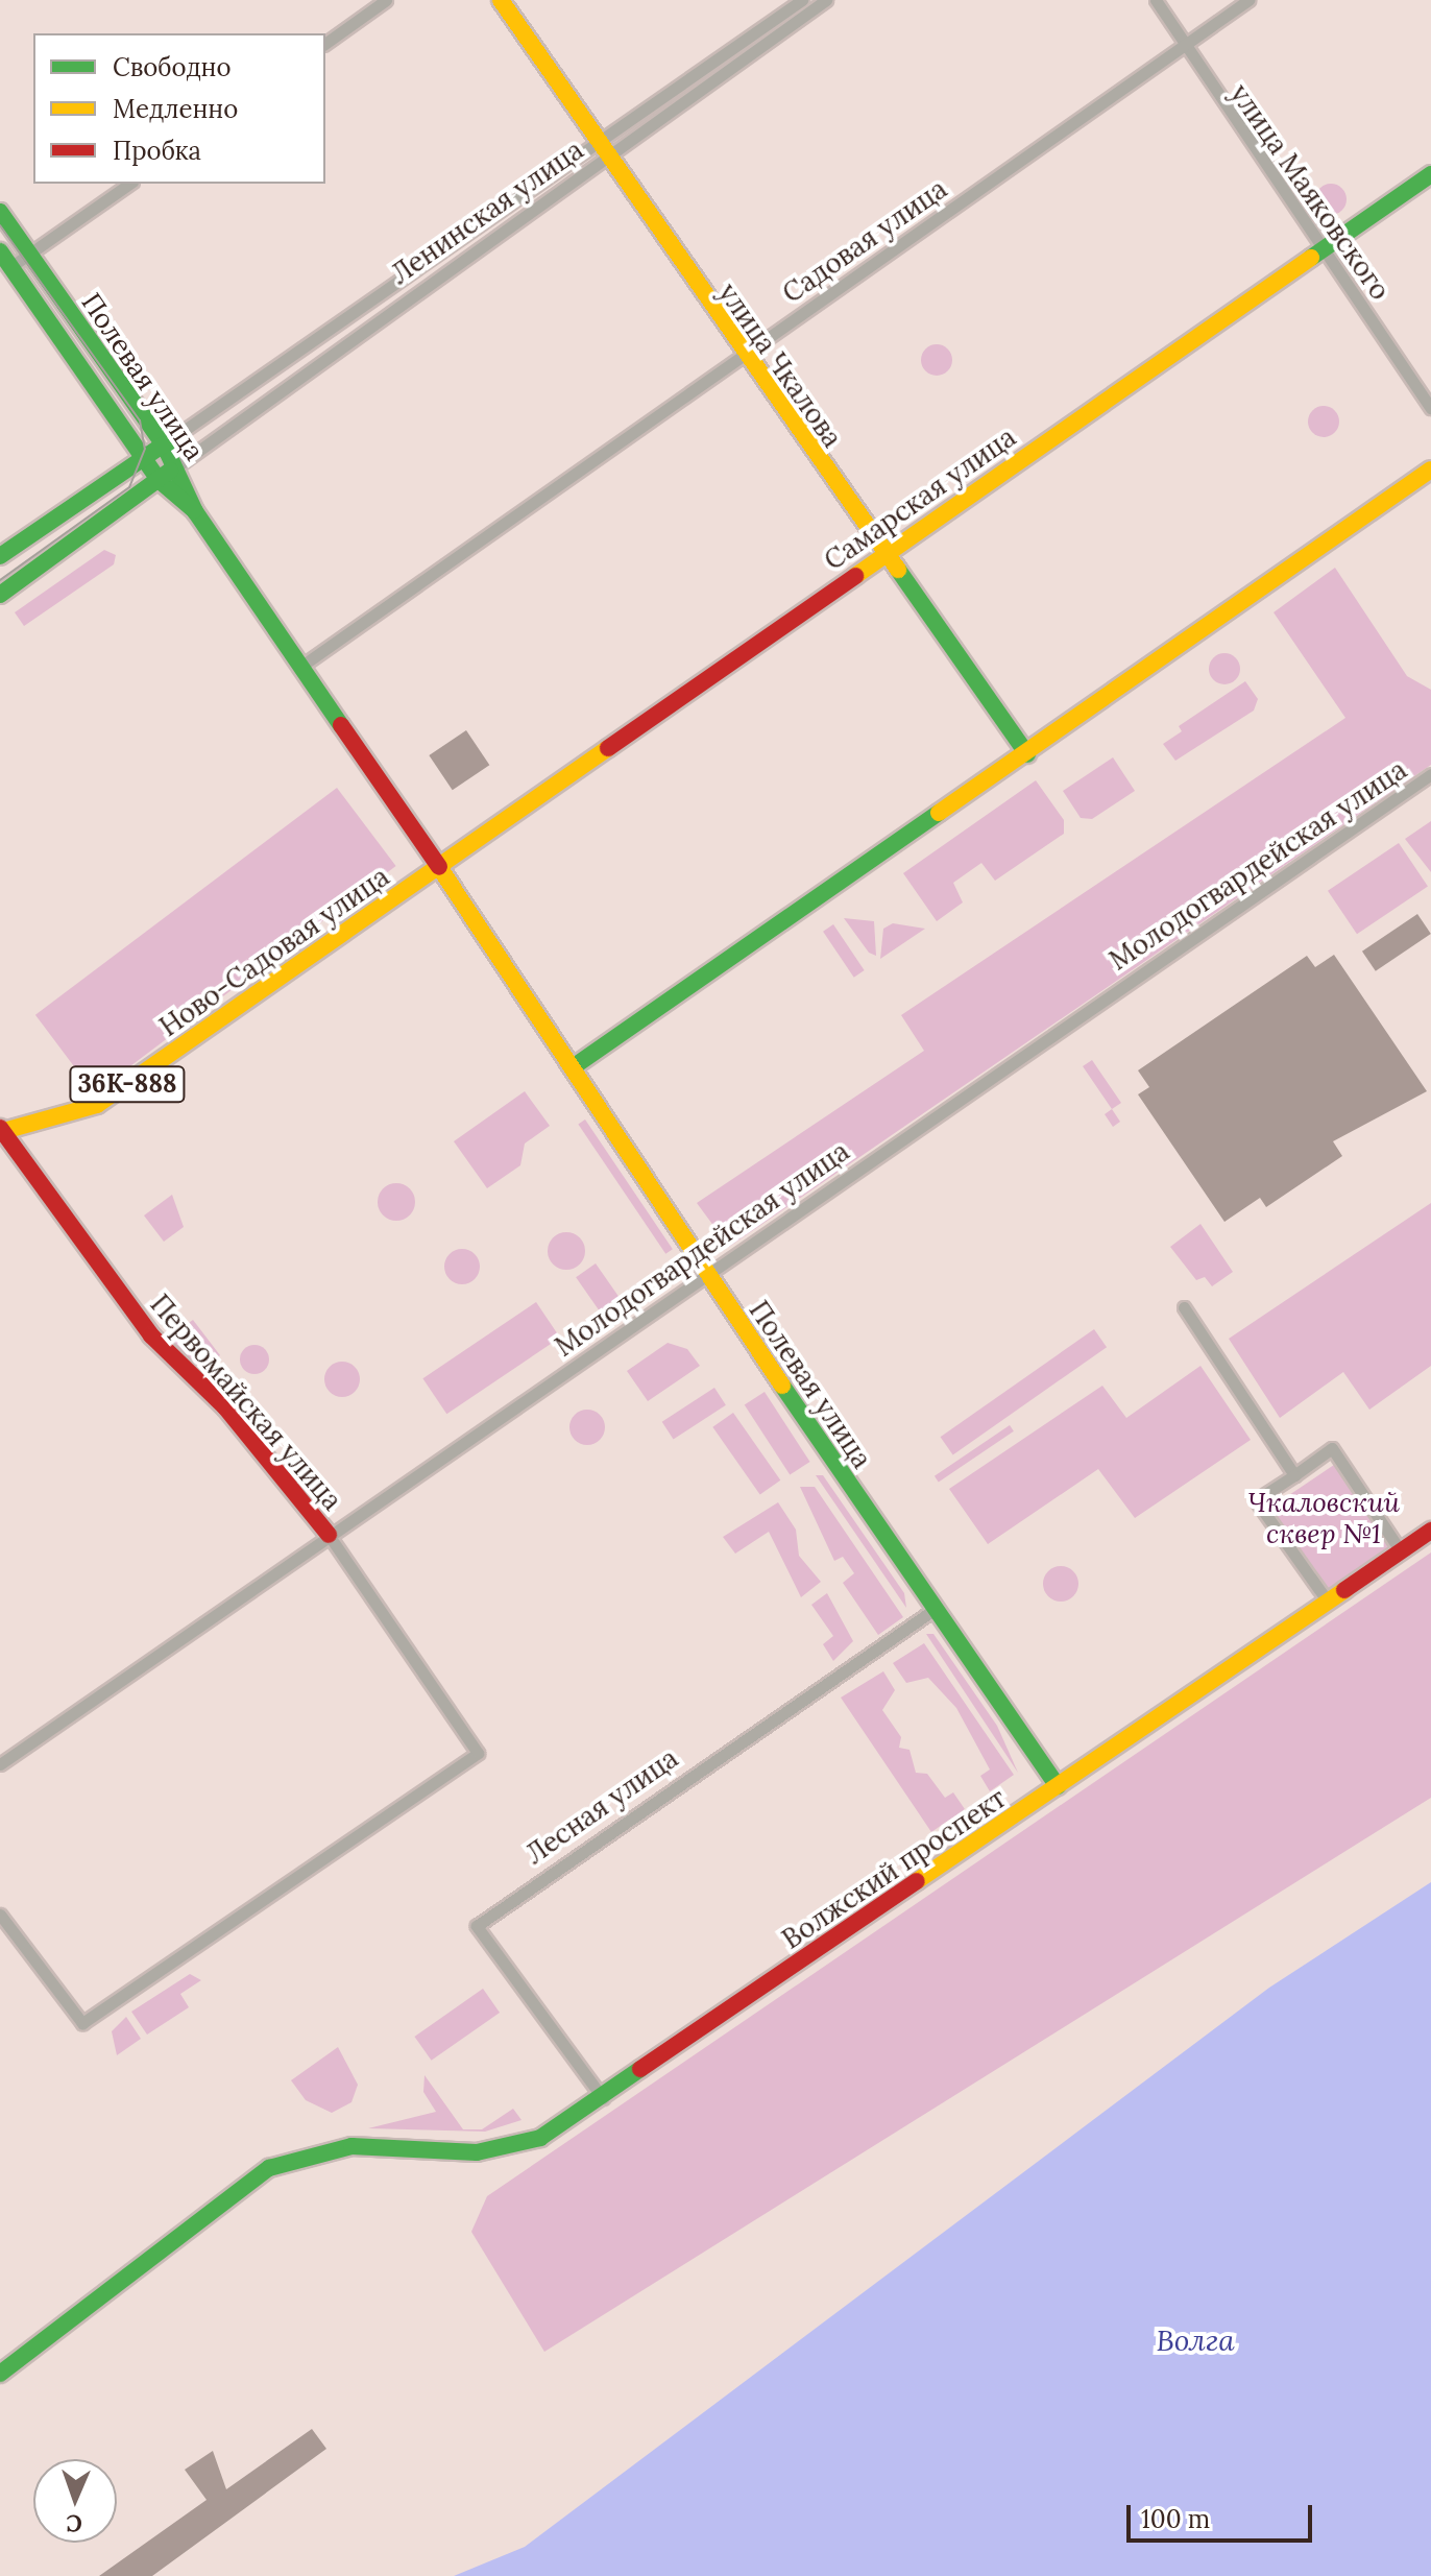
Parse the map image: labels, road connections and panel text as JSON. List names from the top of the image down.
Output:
{
  "streets": {
    "main road": [
      "улица Чкалова",
      "Полевая улица",
      "Самарская улица",
      "Ново-Садовая улица",
      "36К-888",
      "Первомайская улица",
      "Волжский проспект"
    ],
    "street": [
      "улица Маяковского",
      "Ленинская улица",
      "Садовая улица",
      "Молодогвардейская улица",
      "Лесная улица"
    ]
  },
  "crossings": [
    ["улица Маяковского", "Садовая улица"],
    ["улица Маяковского", "Самарская улица"],
    ["Ленинская улица", "улица Чкалова"],
    ["Ленинская улица", "Полевая улица"],
    ["Садовая улица", "улица Чкалова"],
    ["Садовая улица", "Полевая улица"],
    ["улица Чкалова", "Самарская улица"],
    ["Полевая улица", "Самарская улица"],
    ["Полевая улица", "Молодогвардейская улица"],
    ["Полевая улица", "Ново-Садовая улица"],
    ["Полевая улица", "Лесная улица"],
    ["Полевая улица", "Волжский проспект"],
    ["Самарская улица", "Ново-Садовая улица"],
    ["Молодогвардейская улица", "Первомайская улица"],
    ["Ново-Садовая улица", "Первомайская улица"],
    ["Лесная улица", "Волжский проспект"]
  ],
  "water": ["Волга"],
  "parks": ["Чкаловский сквер №1"],
  "legend": ["Свободно", "Медленно", "Пробка"],
  "scale_bar": "100 m",
  "north": "bottom"
}
